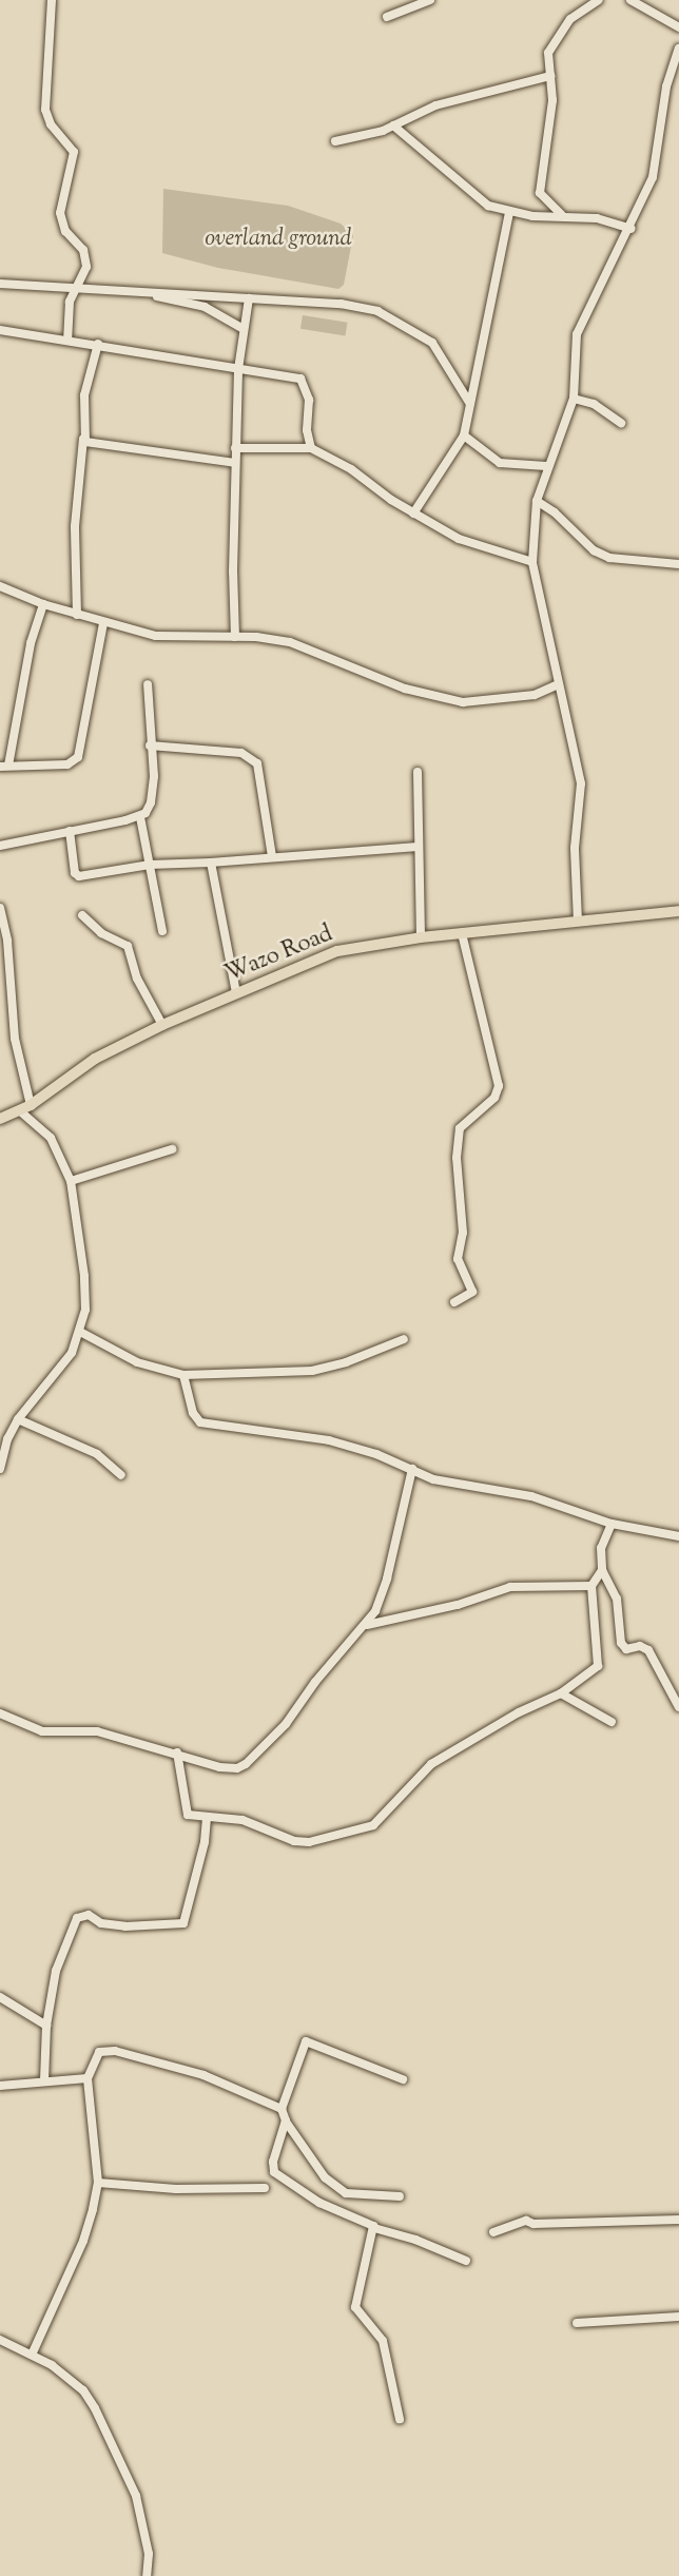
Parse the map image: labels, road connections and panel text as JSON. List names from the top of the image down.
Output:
{
  "streets": {
    "main road": ["Wazo Road"]
  },
  "parks": ["overland ground"]
}
